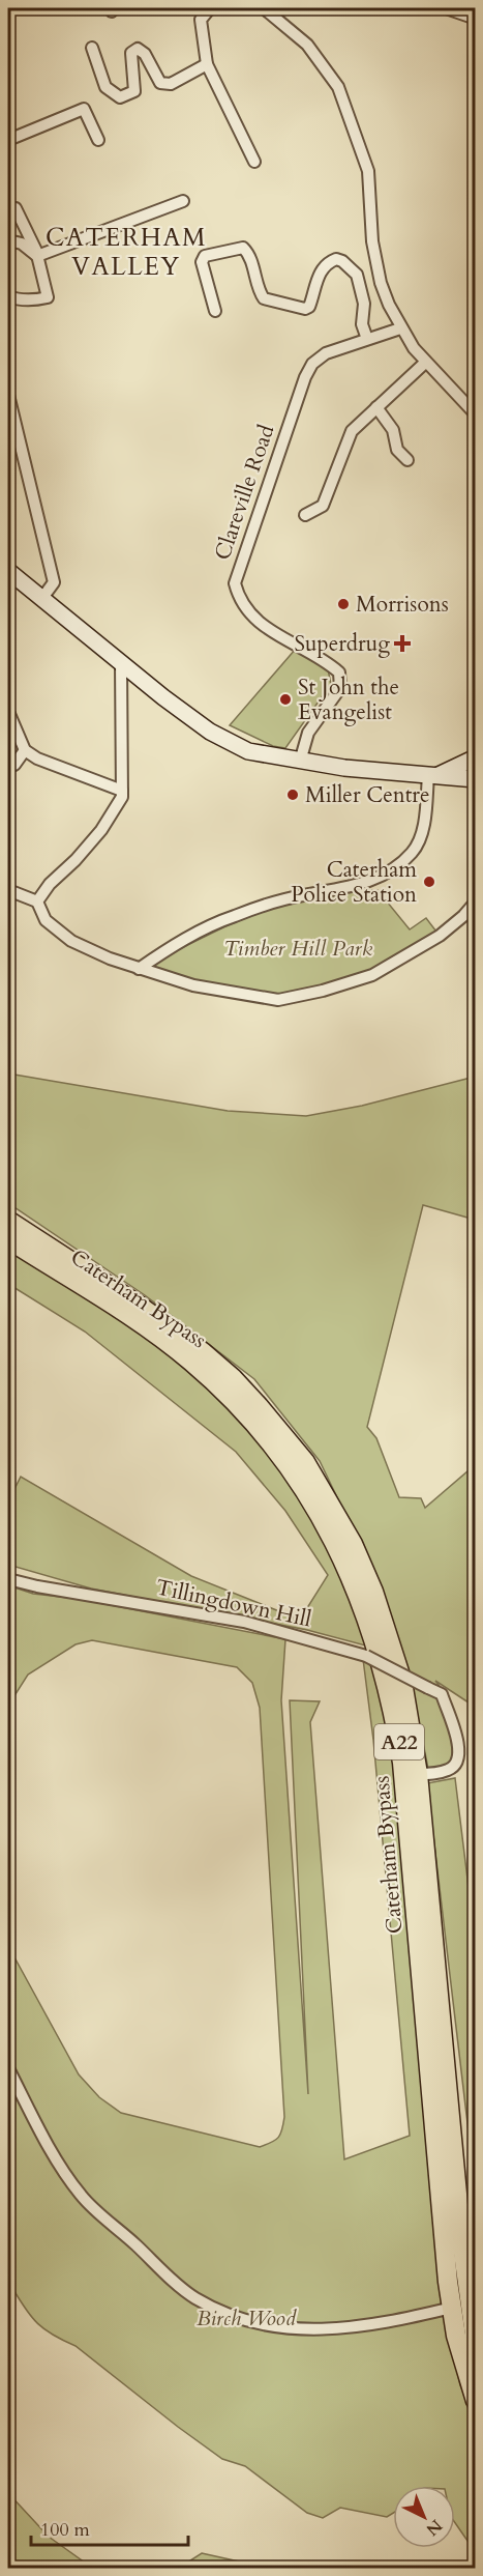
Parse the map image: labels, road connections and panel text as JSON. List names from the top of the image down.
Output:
{
  "streets": {
    "highway": ["Caterham Bypass", "A22"],
    "street": ["Clareville Road", "Tillingdown Hill"]
  },
  "crossings": [
    ["Caterham Bypass", "Tillingdown Hill"]
  ],
  "districts": ["CATERHAM VALLEY"],
  "parks": ["Timber Hill Park", "Birch Wood"],
  "places": {
    "other": [
      "Morrisons",
      "St John the Evangelist",
      "Miller Centre",
      "Caterham Police Station"
    ],
    "health": ["Superdrug"]
  },
  "scale_bar": "100 m",
  "north": "bottom right"
}
